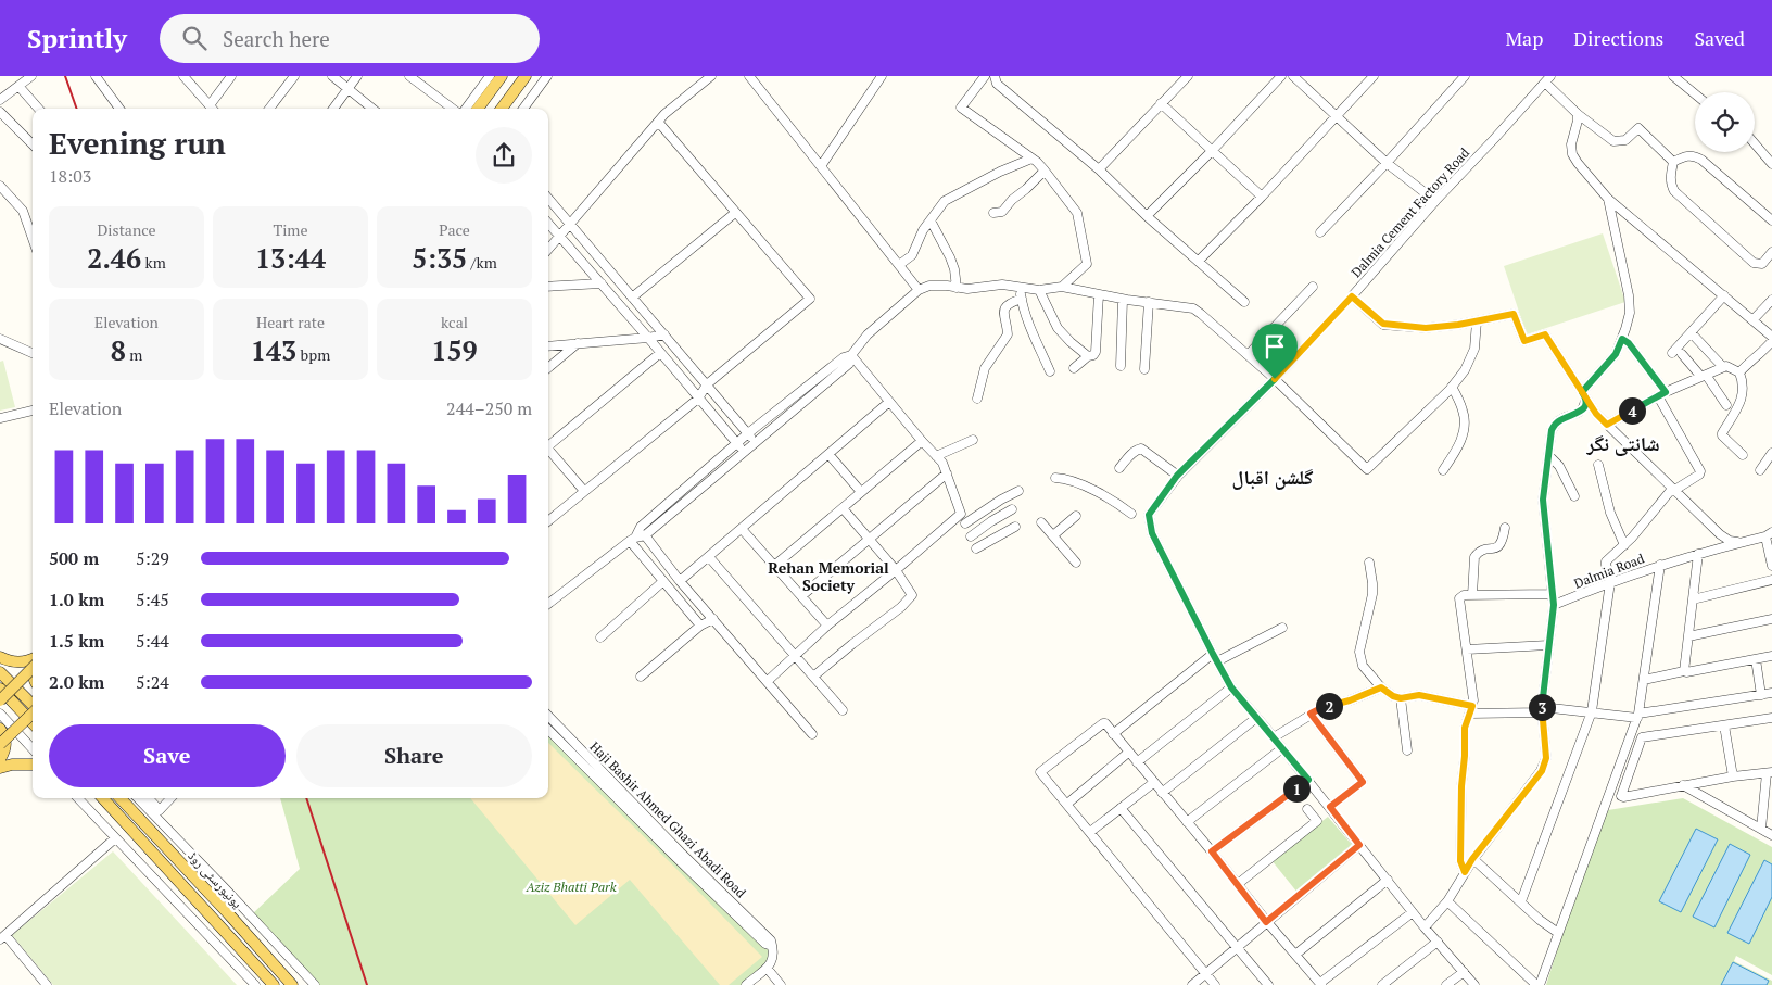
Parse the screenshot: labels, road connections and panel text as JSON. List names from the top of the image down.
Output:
{
  "streets": {
    "main road": ["یونیورسٹی روڈ"],
    "street": ["Dalmia Cement Factory Road", "Dalmia Road", "Haji Bashir Ahmed Ghazi Abadi Road"]
  },
  "districts": ["شانتی نگر", "گلشن اقبال", "Rehan Memorial Society"],
  "parks": ["Aziz Bhatti Park"],
  "page": {
    "header": "Sprintly",
    "search": "Search here",
    "nav": ["Map", "Directions", "Saved"],
    "heading": ["Evening run", "18:03"],
    "stats": [
      ["Distance", "2.46 km"],
      ["Time", "13:44"],
      ["Pace", "5:35 /km"],
      ["Elevation", "8 m"],
      ["Heart rate", "143 bpm"],
      ["kcal", "159"]
    ],
    "chart": ["Elevation", "244–250 m"],
    "pins": [
      "4",
      "2",
      "3",
      "1"
    ],
    "list": [
      {
        "name": "500 m",
        "note": "5:29"
      },
      {
        "name": "1.0 km",
        "note": "5:45"
      },
      {
        "name": "1.5 km",
        "note": "5:44"
      },
      {
        "name": "2.0 km",
        "note": "5:24"
      }
    ],
    "buttons": ["Save", "Share"]
  }
}
